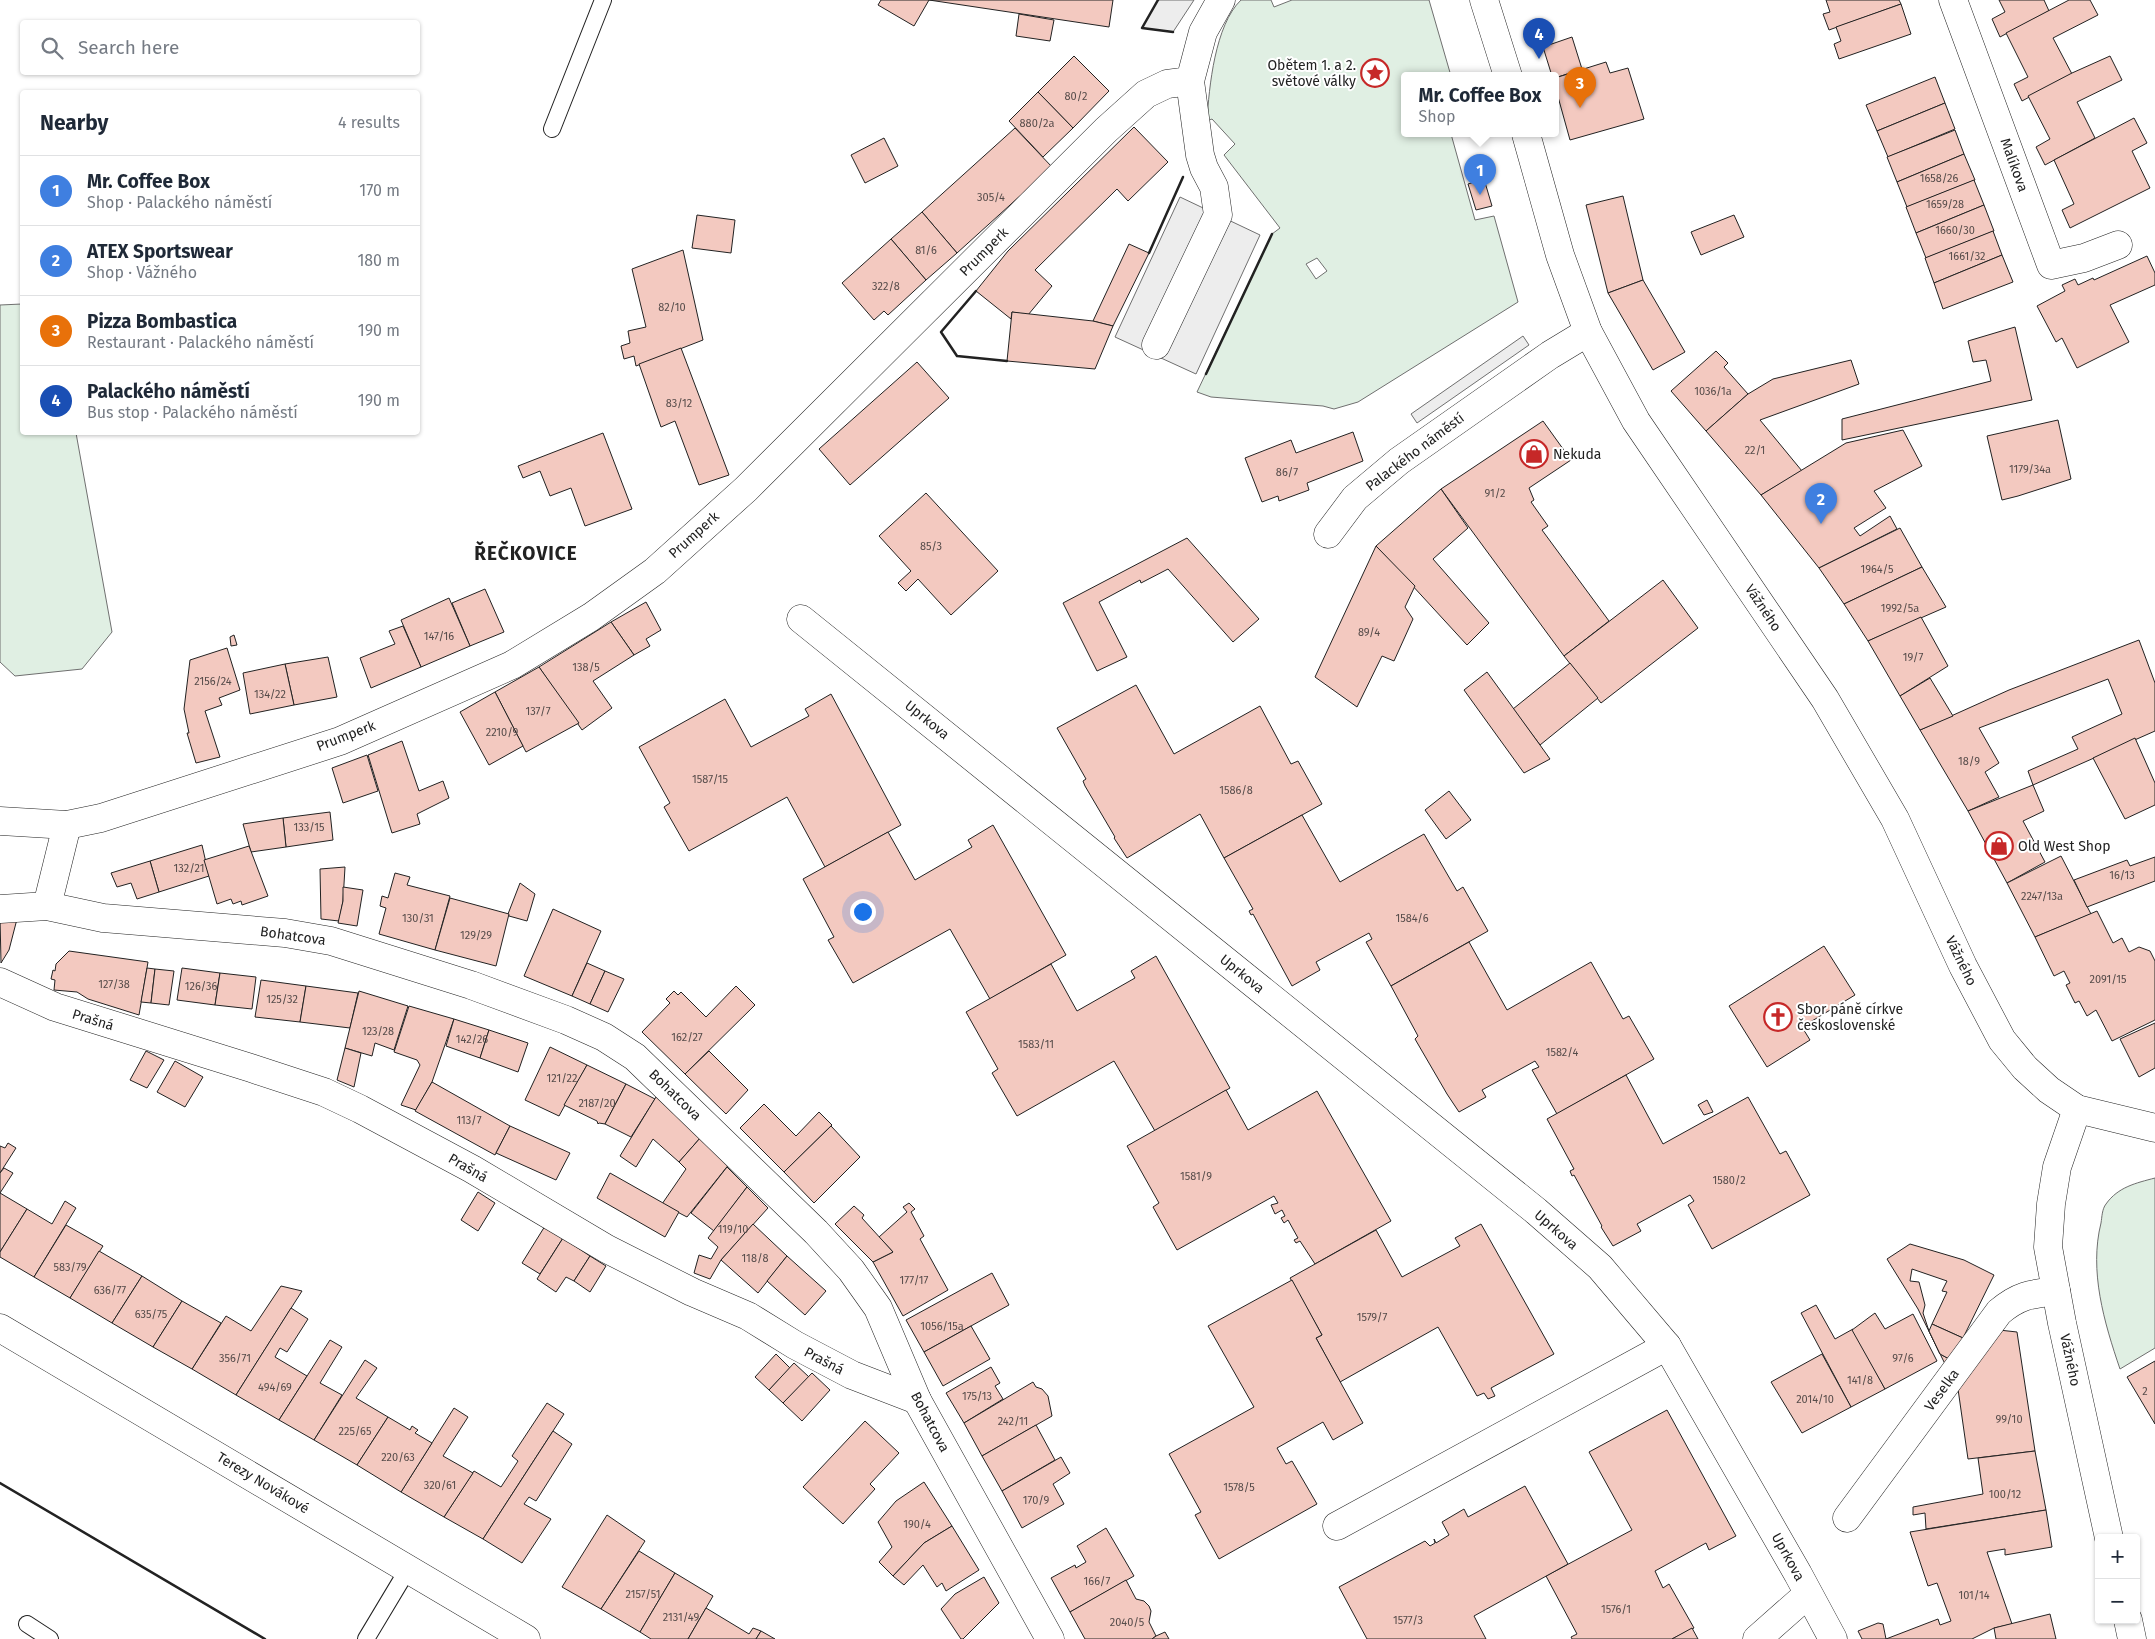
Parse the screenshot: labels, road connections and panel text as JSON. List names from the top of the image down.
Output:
{
  "streets": {
    "street": [
      "Malíkova",
      "Prumperk",
      "Palackého náměstí",
      "Vážného",
      "Uprkova",
      "Bohatcova",
      "Prašná",
      "Veselka",
      "Terezy Novákové"
    ]
  },
  "crossings": [
    ["Palackého náměstí", "Vážného"],
    ["Vážného", "Veselka"],
    ["Bohatcova", "Prašná"]
  ],
  "districts": ["ŘEČKOVICE"],
  "places": {
    "place": ["Obětem 1. a 2. světové války"],
    "shop": ["Nekuda", "Old West Shop"],
    "church": ["Sbor páně církve československé"]
  },
  "house_numbers": [
    "80/2",
    "880/2a",
    "1658/26",
    "305/4",
    "1659/28",
    "1660/30",
    "81/6",
    "1661/32",
    "322/8",
    "82/10",
    "1036/1a",
    "83/12",
    "22/1",
    "1179/34a",
    "86/7",
    "91/2",
    "85/3",
    "1964/5",
    "1992/5a",
    "89/4",
    "147/16",
    "19/7",
    "138/5",
    "2156/24",
    "134/22",
    "137/7",
    "2210/9",
    "18/9",
    "1587/15",
    "1586/8",
    "133/15",
    "132/21",
    "16/13",
    "2247/13a",
    "130/31",
    "1584/6",
    "129/29",
    "2091/15",
    "127/38",
    "126/36",
    "125/32",
    "123/28",
    "162/27",
    "142/26",
    "1583/11",
    "1582/4",
    "121/22",
    "2187/20",
    "113/7",
    "1581/9",
    "1580/2",
    "119/10",
    "118/8",
    "583/79",
    "177/17",
    "636/77",
    "635/75",
    "1579/7",
    "1056/15a",
    "356/71",
    "97/6",
    "141/8",
    "494/69",
    "2",
    "175/13",
    "2014/10",
    "99/10",
    "242/11",
    "225/65",
    "220/63",
    "320/61",
    "1578/5",
    "100/12",
    "170/9",
    "190/4",
    "166/7",
    "2157/51",
    "101/14",
    "1576/1",
    "2131/49",
    "1577/3",
    "2040/5"
  ],
  "page": {
    "pins": [
      "4",
      "3",
      "1",
      "2"
    ],
    "search": "Search here",
    "popup": ["Mr. Coffee Box", "Shop"],
    "heading": ["Nearby", "4 results"],
    "list": [
      {
        "mark": "1",
        "name": "Mr. Coffee Box",
        "note": "Shop · Palackého náměstí",
        "value": "170 m"
      },
      {
        "mark": "2",
        "name": "ATEX Sportswear",
        "note": "Shop · Vážného",
        "value": "180 m"
      },
      {
        "mark": "3",
        "name": "Pizza Bombastica",
        "note": "Restaurant · Palackého náměstí",
        "value": "190 m"
      },
      {
        "mark": "4",
        "name": "Palackého náměstí",
        "note": "Bus stop · Palackého náměstí",
        "value": "190 m"
      }
    ],
    "map_buttons": ["+", "−"]
  }
}
